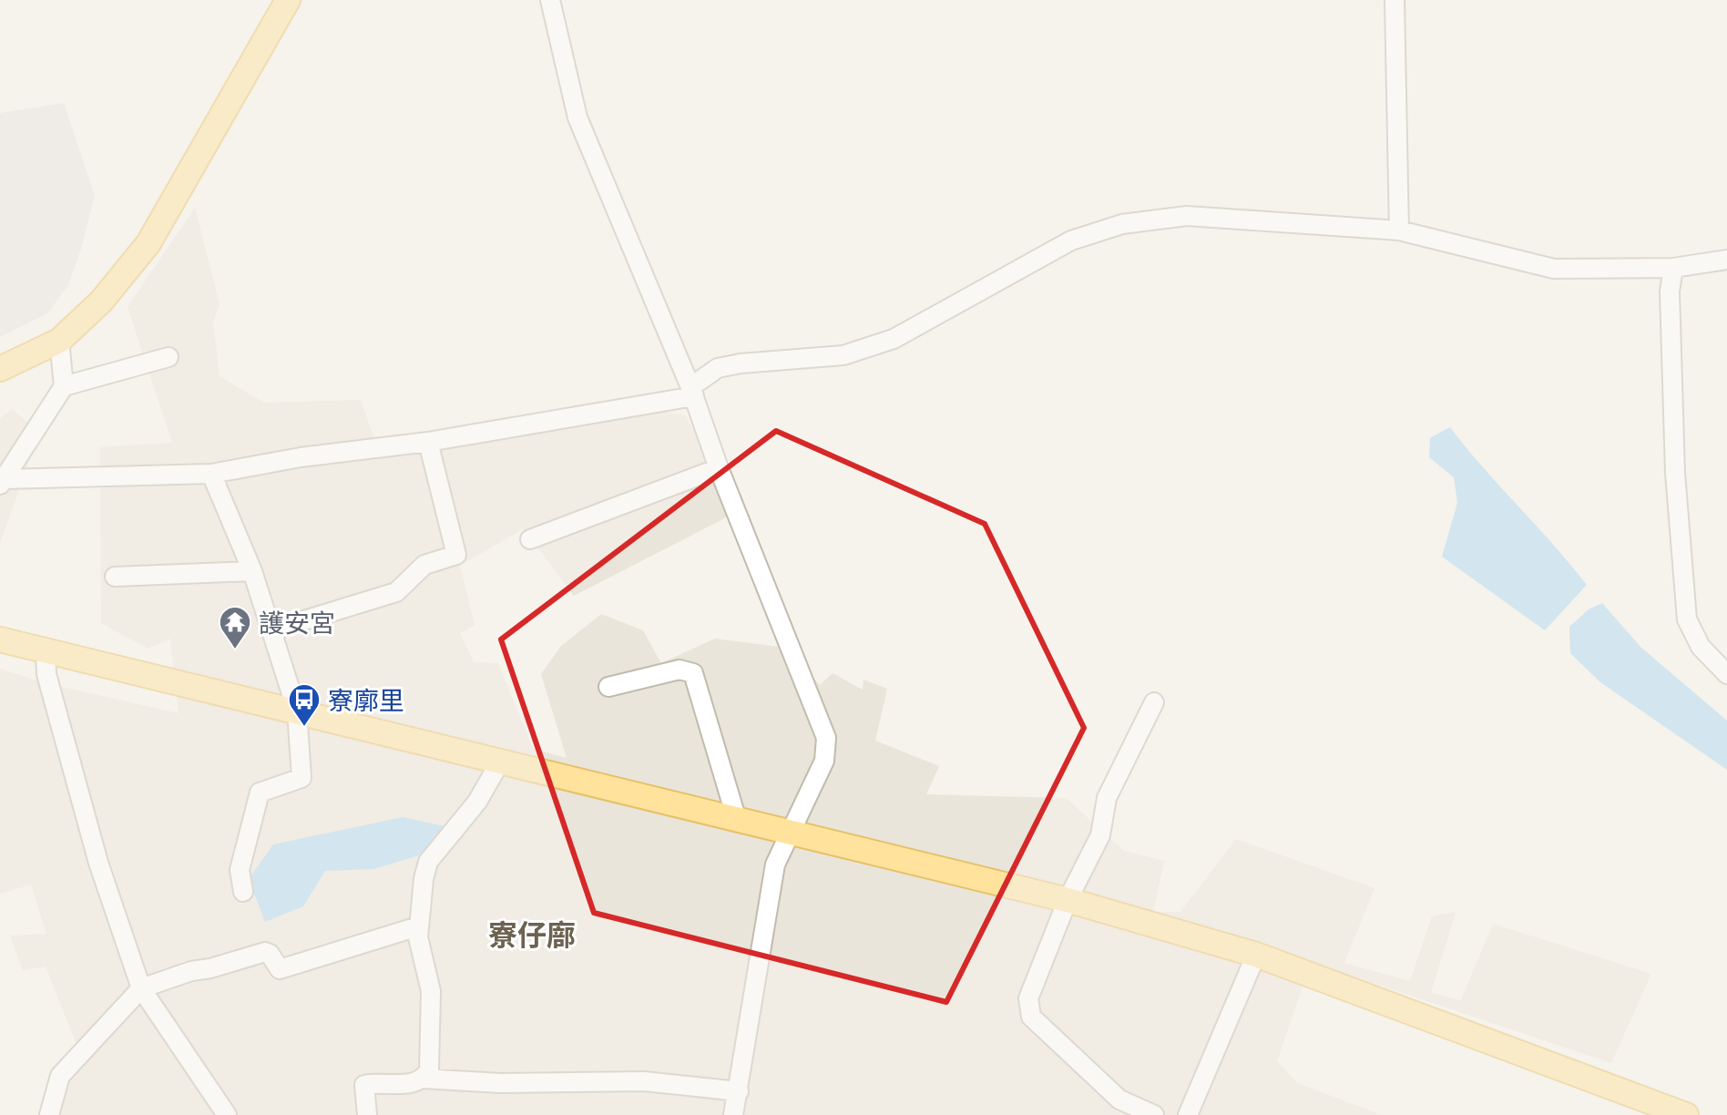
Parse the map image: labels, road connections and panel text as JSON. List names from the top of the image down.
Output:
{
  "districts": ["寮仔廍"],
  "places": {
    "temple": ["護安宮"],
    "bus stop": ["寮廓里"]
  }
}
